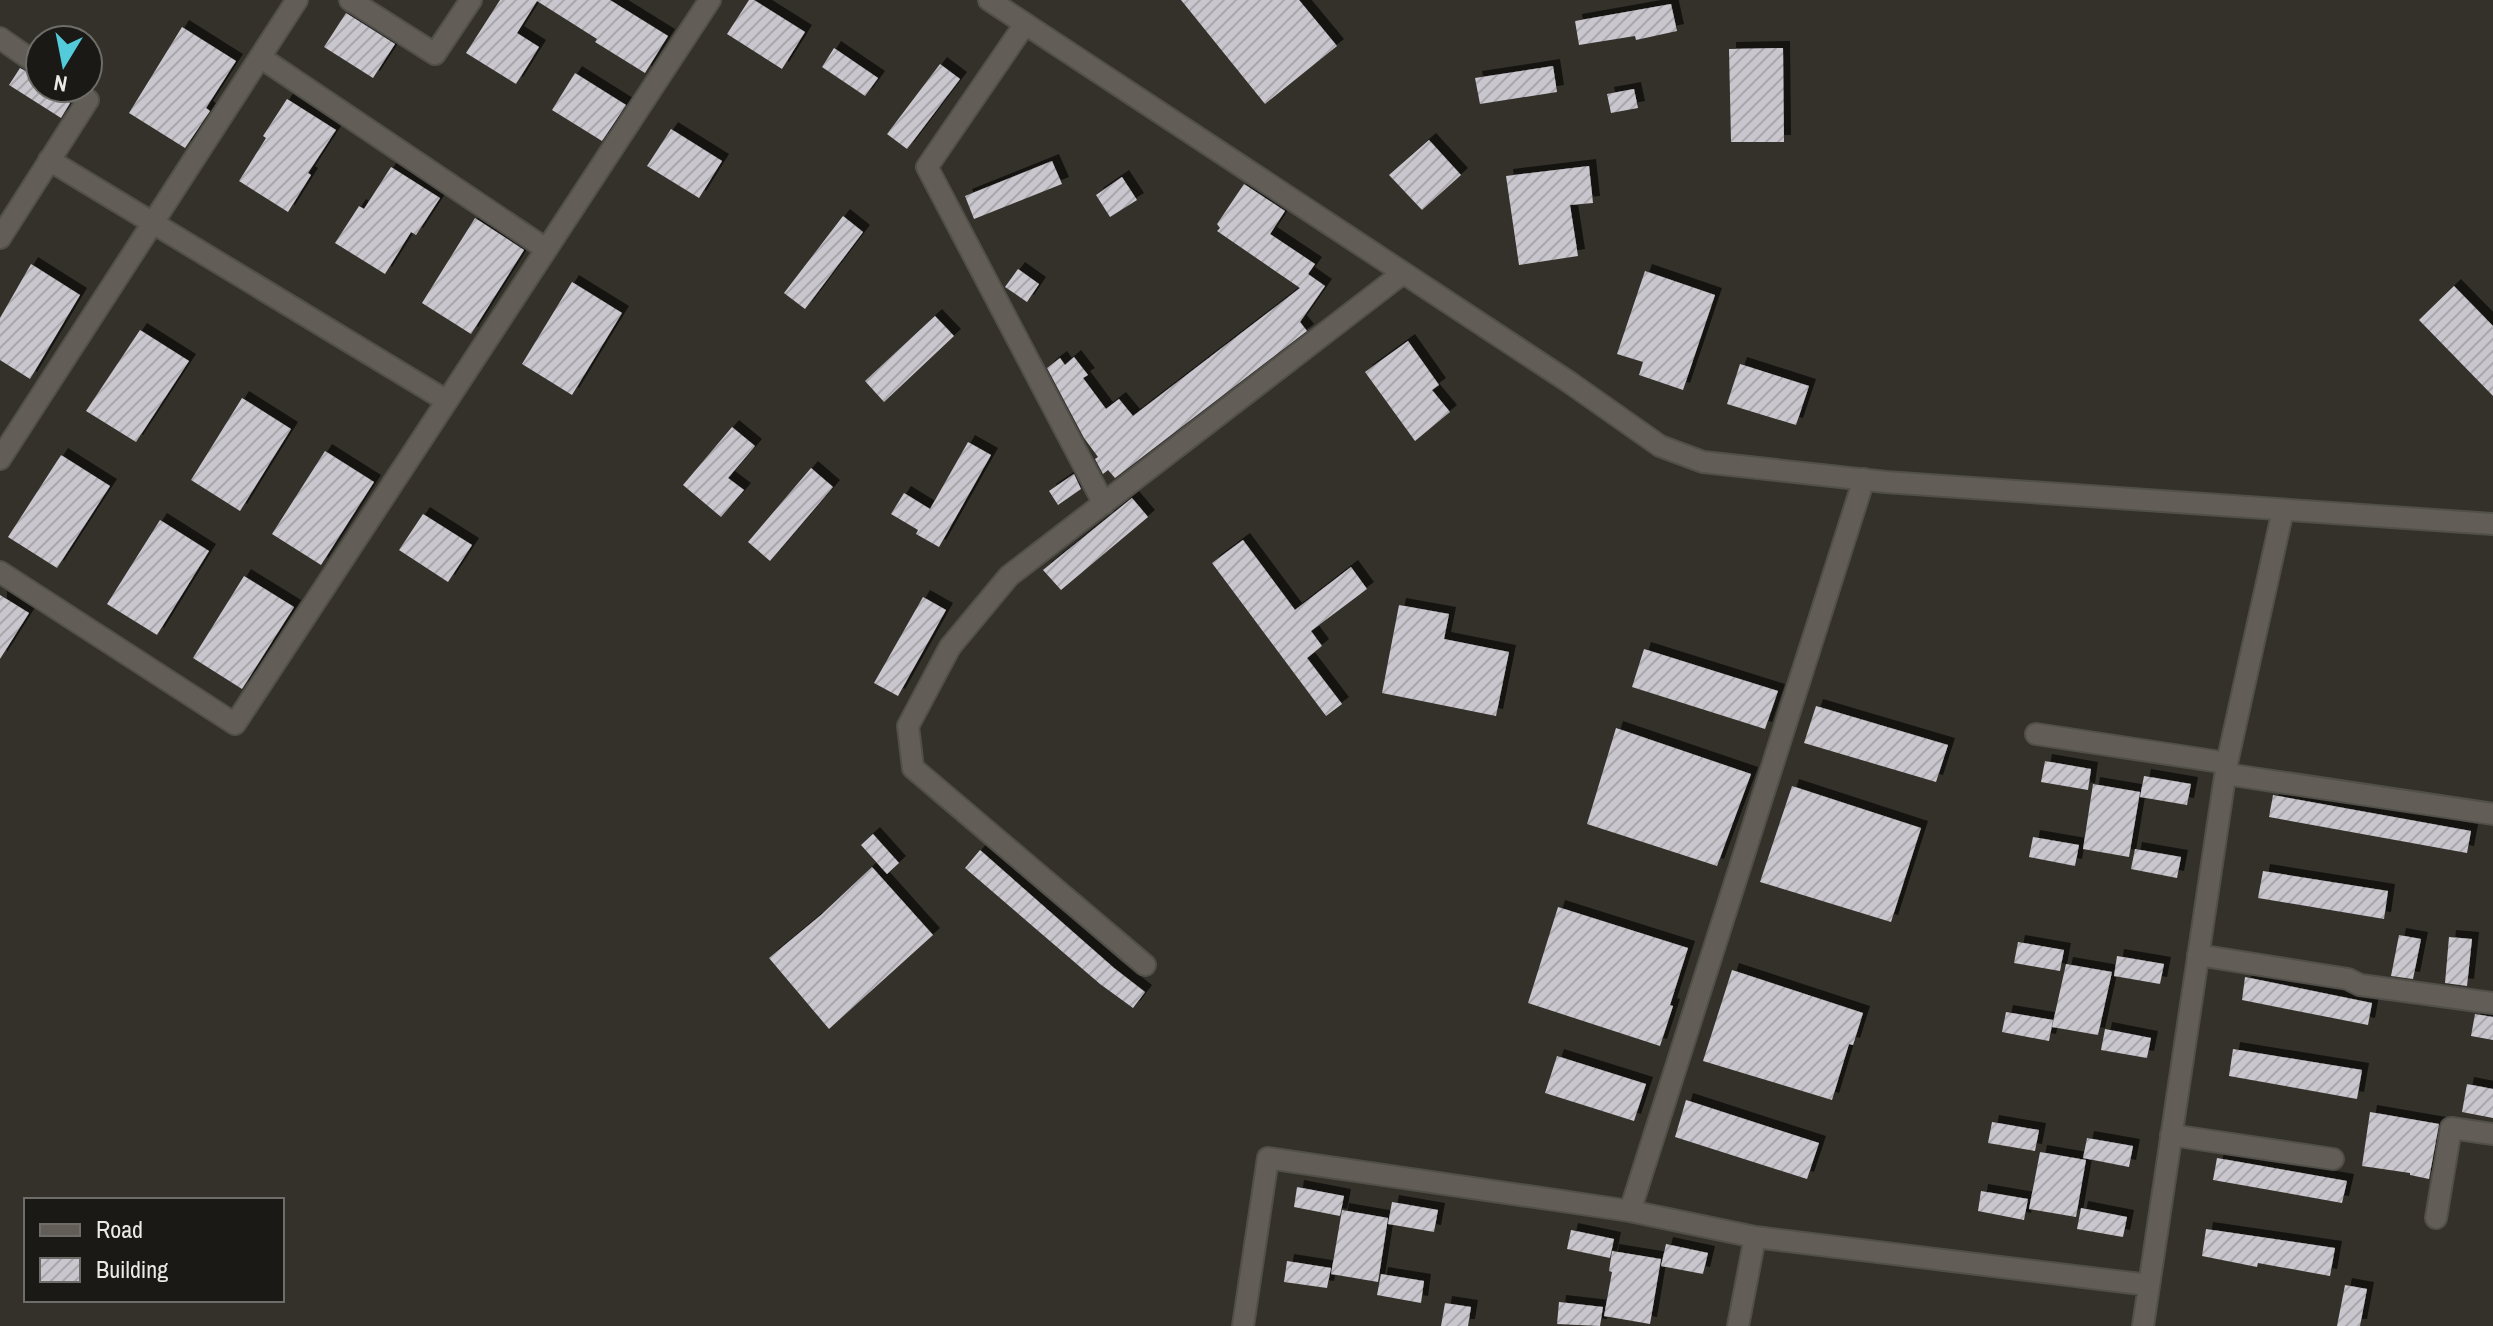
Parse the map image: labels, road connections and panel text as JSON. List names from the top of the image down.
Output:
{
  "legend": ["Road", "Building"],
  "north": "bottom"
}
